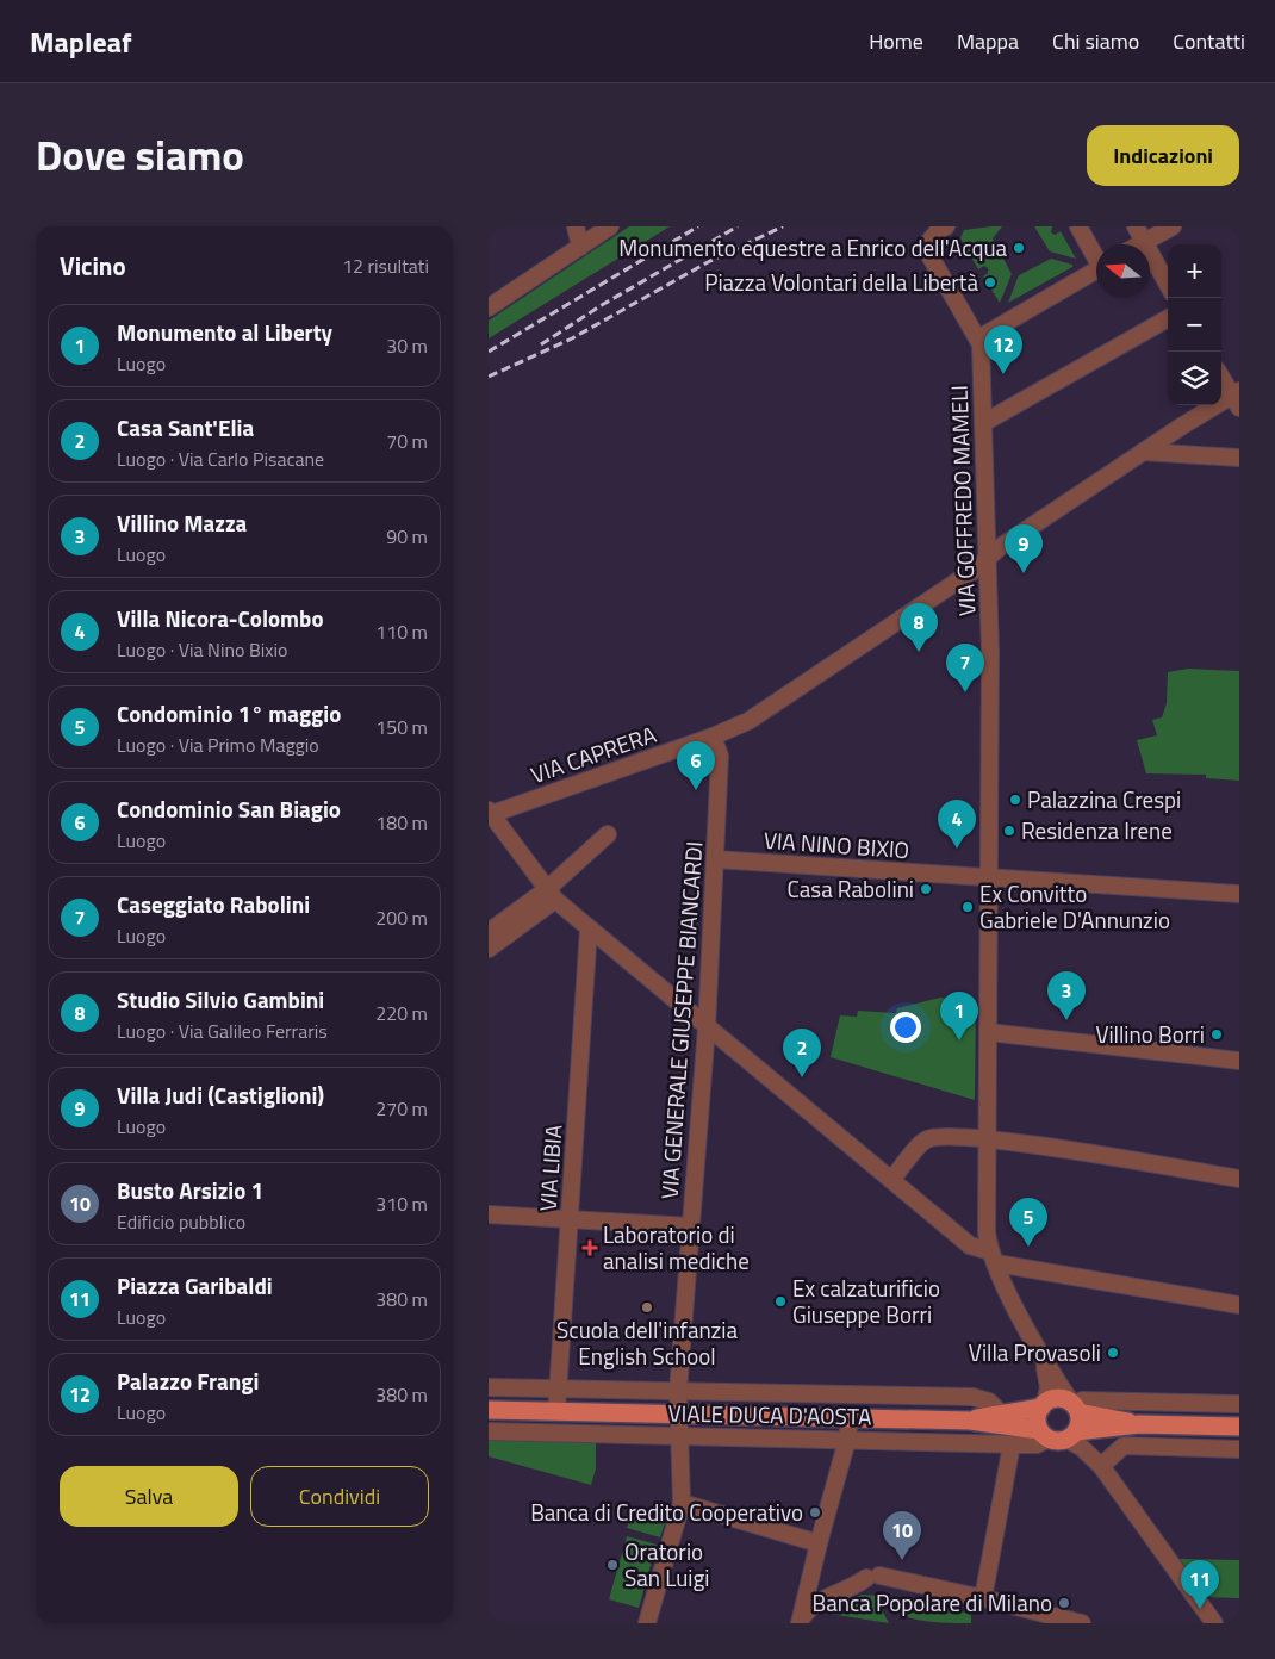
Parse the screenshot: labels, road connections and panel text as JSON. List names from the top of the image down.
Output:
{
  "streets": {
    "main road": ["VIALE DUCA D'AOSTA"],
    "street": [
      "VIA GOFFREDO MAMELI",
      "VIA CAPRERA",
      "VIA NINO BIXIO",
      "VIA GENERALE GIUSEPPE BIANCARDI",
      "VIA LIBIA"
    ]
  },
  "crossings": [
    ["VIA GOFFREDO MAMELI", "VIA CAPRERA"],
    ["VIA GOFFREDO MAMELI", "VIA NINO BIXIO"],
    ["VIA GOFFREDO MAMELI", "VIALE DUCA D'AOSTA"],
    ["VIA CAPRERA", "VIA GENERALE GIUSEPPE BIANCARDI"],
    ["VIA NINO BIXIO", "VIA GENERALE GIUSEPPE BIANCARDI"],
    ["VIA GENERALE GIUSEPPE BIANCARDI", "VIALE DUCA D'AOSTA"],
    ["VIA LIBIA", "VIALE DUCA D'AOSTA"]
  ],
  "places": {
    "other": [
      "Monumento equestre a Enrico dell'Acqua",
      "Piazza Volontari della Libertà",
      "Palazzina Crespi",
      "Residenza Irene",
      "Casa Rabolini",
      "Ex Convitto Gabriele D'Annunzio",
      "Villino Borri",
      "Ex calzaturificio Giuseppe Borri",
      "Scuola dell'infanzia English School",
      "Villa Provasoli",
      "Banca di Credito Cooperativo",
      "Oratorio San Luigi",
      "Banca Popolare di Milano"
    ],
    "health": ["Laboratorio di analisi mediche"]
  },
  "north": "left",
  "page": {
    "header": "Mapleaf",
    "nav": [
      "Home",
      "Mappa",
      "Chi siamo",
      "Contatti"
    ],
    "title": "Dove siamo",
    "buttons": [
      "Indicazioni",
      ["Salva", "Condividi"]
    ],
    "heading": ["Vicino", "12 risultati"],
    "map_buttons": ["+", "−"],
    "list": [
      {
        "mark": "1",
        "name": "Monumento al Liberty",
        "note": "Luogo",
        "value": "30 m"
      },
      {
        "mark": "2",
        "name": "Casa Sant'Elia",
        "note": "Luogo · Via Carlo Pisacane",
        "value": "70 m"
      },
      {
        "mark": "3",
        "name": "Villino Mazza",
        "note": "Luogo",
        "value": "90 m"
      },
      {
        "mark": "4",
        "name": "Villa Nicora-Colombo",
        "note": "Luogo · Via Nino Bixio",
        "value": "110 m"
      },
      {
        "mark": "5",
        "name": "Condominio 1° maggio",
        "note": "Luogo · Via Primo Maggio",
        "value": "150 m"
      },
      {
        "mark": "6",
        "name": "Condominio San Biagio",
        "note": "Luogo",
        "value": "180 m"
      },
      {
        "mark": "7",
        "name": "Caseggiato Rabolini",
        "note": "Luogo",
        "value": "200 m"
      },
      {
        "mark": "8",
        "name": "Studio Silvio Gambini",
        "note": "Luogo · Via Galileo Ferraris",
        "value": "220 m"
      },
      {
        "mark": "9",
        "name": "Villa Judi (Castiglioni)",
        "note": "Luogo",
        "value": "270 m"
      },
      {
        "mark": "10",
        "name": "Busto Arsizio 1",
        "note": "Edificio pubblico",
        "value": "310 m"
      },
      {
        "mark": "11",
        "name": "Piazza Garibaldi",
        "note": "Luogo",
        "value": "380 m"
      },
      {
        "mark": "12",
        "name": "Palazzo Frangi",
        "note": "Luogo",
        "value": "380 m"
      }
    ],
    "pins": [
      "12",
      "9",
      "8",
      "7",
      "6",
      "4",
      "3",
      "1",
      "2",
      "5",
      "10",
      "11"
    ]
  }
}
